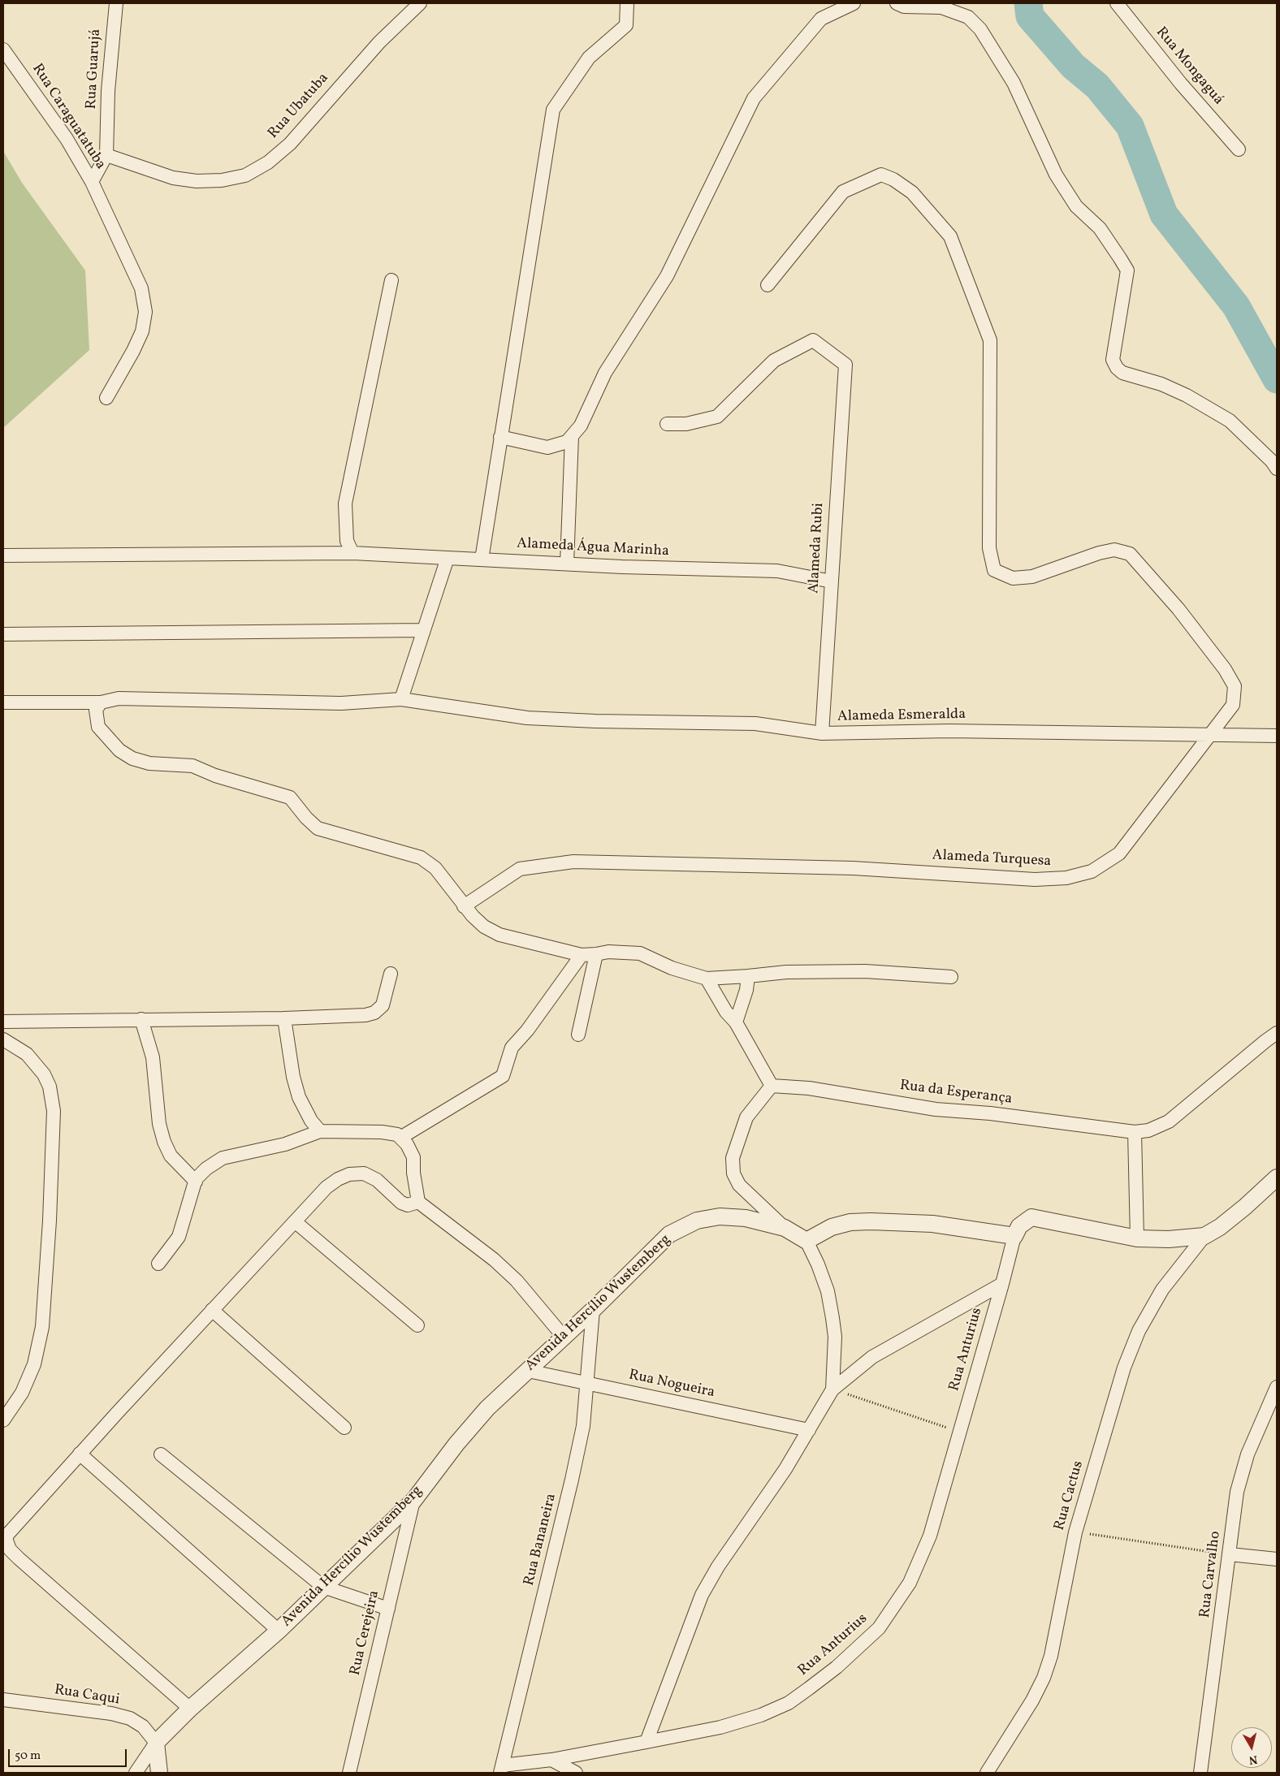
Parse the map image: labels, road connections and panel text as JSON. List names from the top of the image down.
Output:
{
  "streets": {
    "street": [
      "Rua Mongaguá",
      "Rua Guarujá",
      "Rua Ubatuba",
      "Rua Caraguatatuba",
      "Alameda Água Marinha",
      "Alameda Rubi",
      "Alameda Esmeralda",
      "Alameda Turquesa",
      "Rua da Esperança",
      "Avenida Hercílio Wustemberg",
      "Rua Anturius",
      "Rua Nogueira",
      "Rua Cactus",
      "Rua Bananeira",
      "Rua Carvalho",
      "Rua Cerejeira",
      "Rua Caqui"
    ]
  },
  "crossings": [
    ["Rua Guarujá", "Rua Ubatuba"],
    ["Rua Guarujá", "Rua Caraguatatuba"],
    ["Alameda Água Marinha", "Alameda Rubi"],
    ["Alameda Rubi", "Alameda Esmeralda"],
    ["Alameda Esmeralda", "Alameda Turquesa"],
    ["Avenida Hercílio Wustemberg", "Rua Nogueira"],
    ["Avenida Hercílio Wustemberg", "Rua Bananeira"],
    ["Avenida Hercílio Wustemberg", "Rua Cerejeira"],
    ["Avenida Hercílio Wustemberg", "Rua Caqui"],
    ["Rua Anturius", "Rua Bananeira"],
    ["Rua Nogueira", "Rua Bananeira"]
  ],
  "scale_bar": "50 m",
  "north": "bottom"
}
